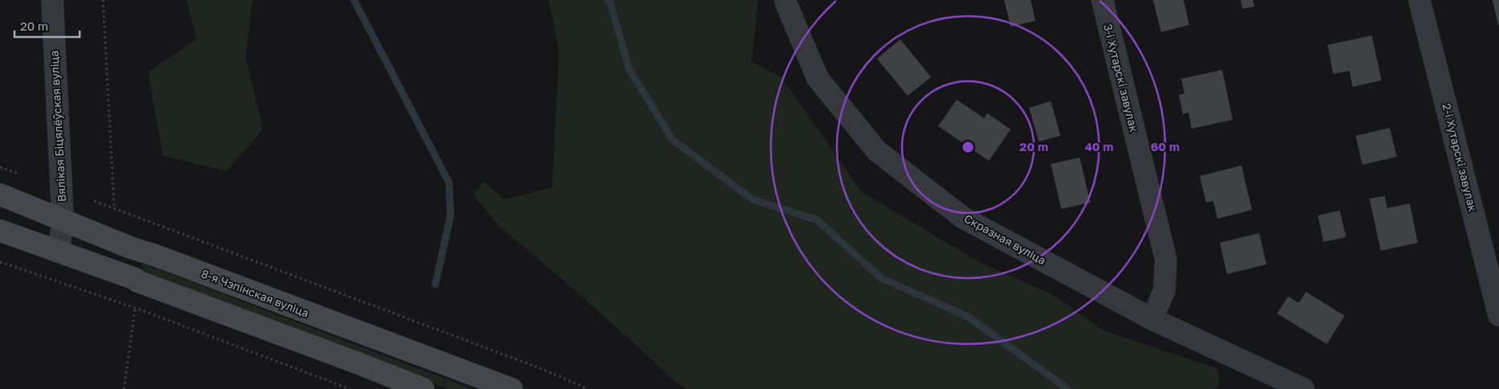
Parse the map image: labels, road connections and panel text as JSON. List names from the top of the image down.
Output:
{
  "streets": {
    "main road": ["8-я Чэпінская вуліца"],
    "street": [
      "3-і Хутарскі завулак",
      "Вялікая Біцялёўская вуліца",
      "2-і Хутарскі завулак",
      "Скразная вуліца"
    ]
  },
  "crossings": [
    ["3-і Хутарскі завулак", "Скразная вуліца"],
    ["Вялікая Біцялёўская вуліца", "8-я Чэпінская вуліца"]
  ],
  "scale_bar": "20 m",
  "rings": ["20 m", "40 m", "60 m"]
}
